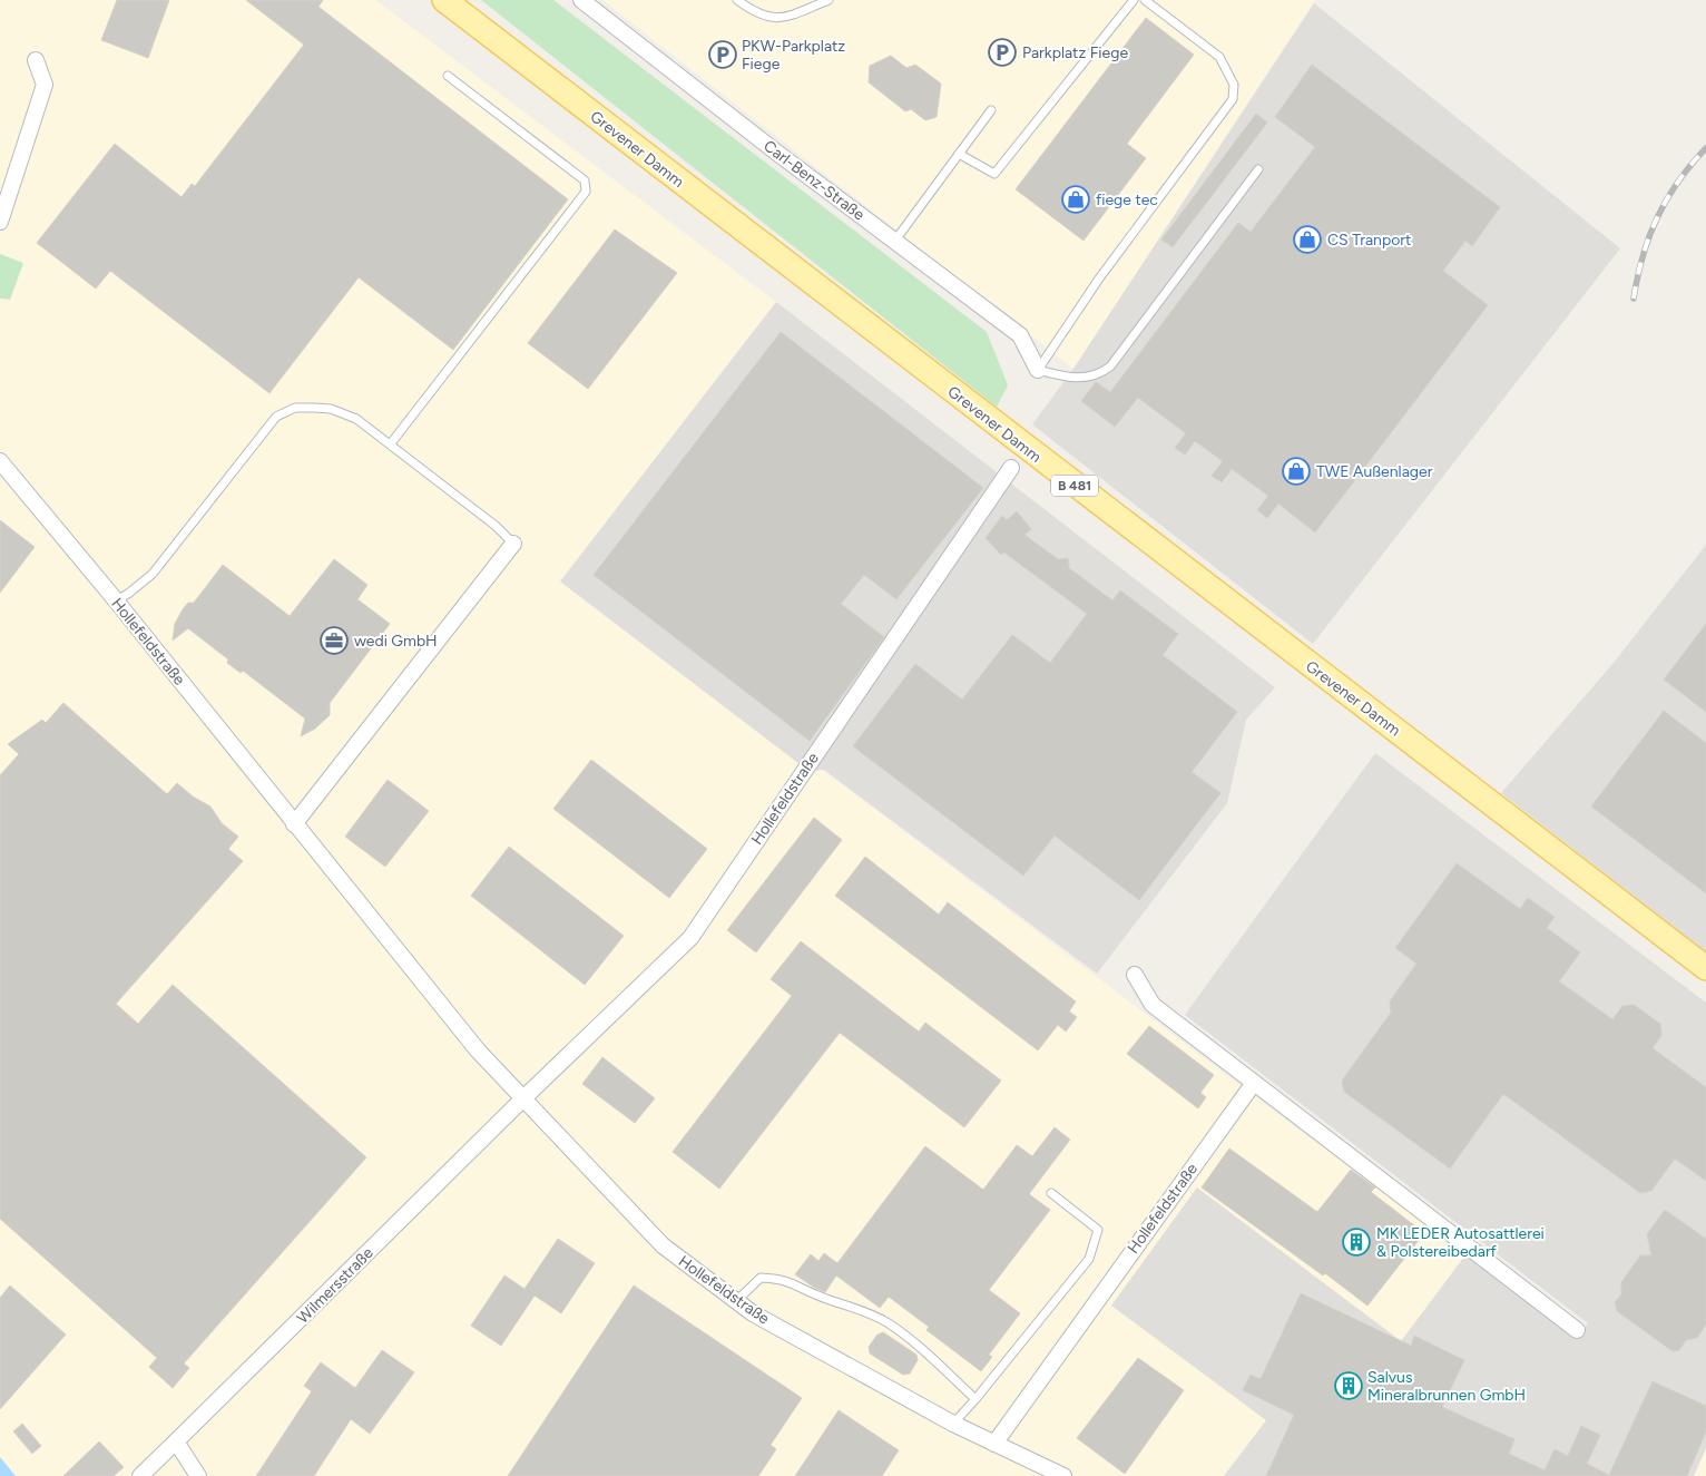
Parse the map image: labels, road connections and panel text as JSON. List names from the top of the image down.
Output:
{
  "streets": {
    "main road": ["Grevener Damm", "B 481"],
    "street": ["Carl-Benz-Straße", "Hollefeldstraße", "Wilmersstraße"]
  },
  "crossings": [
    ["Hollefeldstraße", "Wilmersstraße"]
  ],
  "places": {
    "parking": ["Parkplatz Fiege", "PKW-Parkplatz Fiege"],
    "shop": ["fiege tec", "CS Tranport", "TWE Außenlager"],
    "office": ["wedi GmbH"],
    "building": ["MK LEDER Autosattlerei & Polstereibedarf", "Salvus Mineralbrunnen GmbH"]
  }
}
